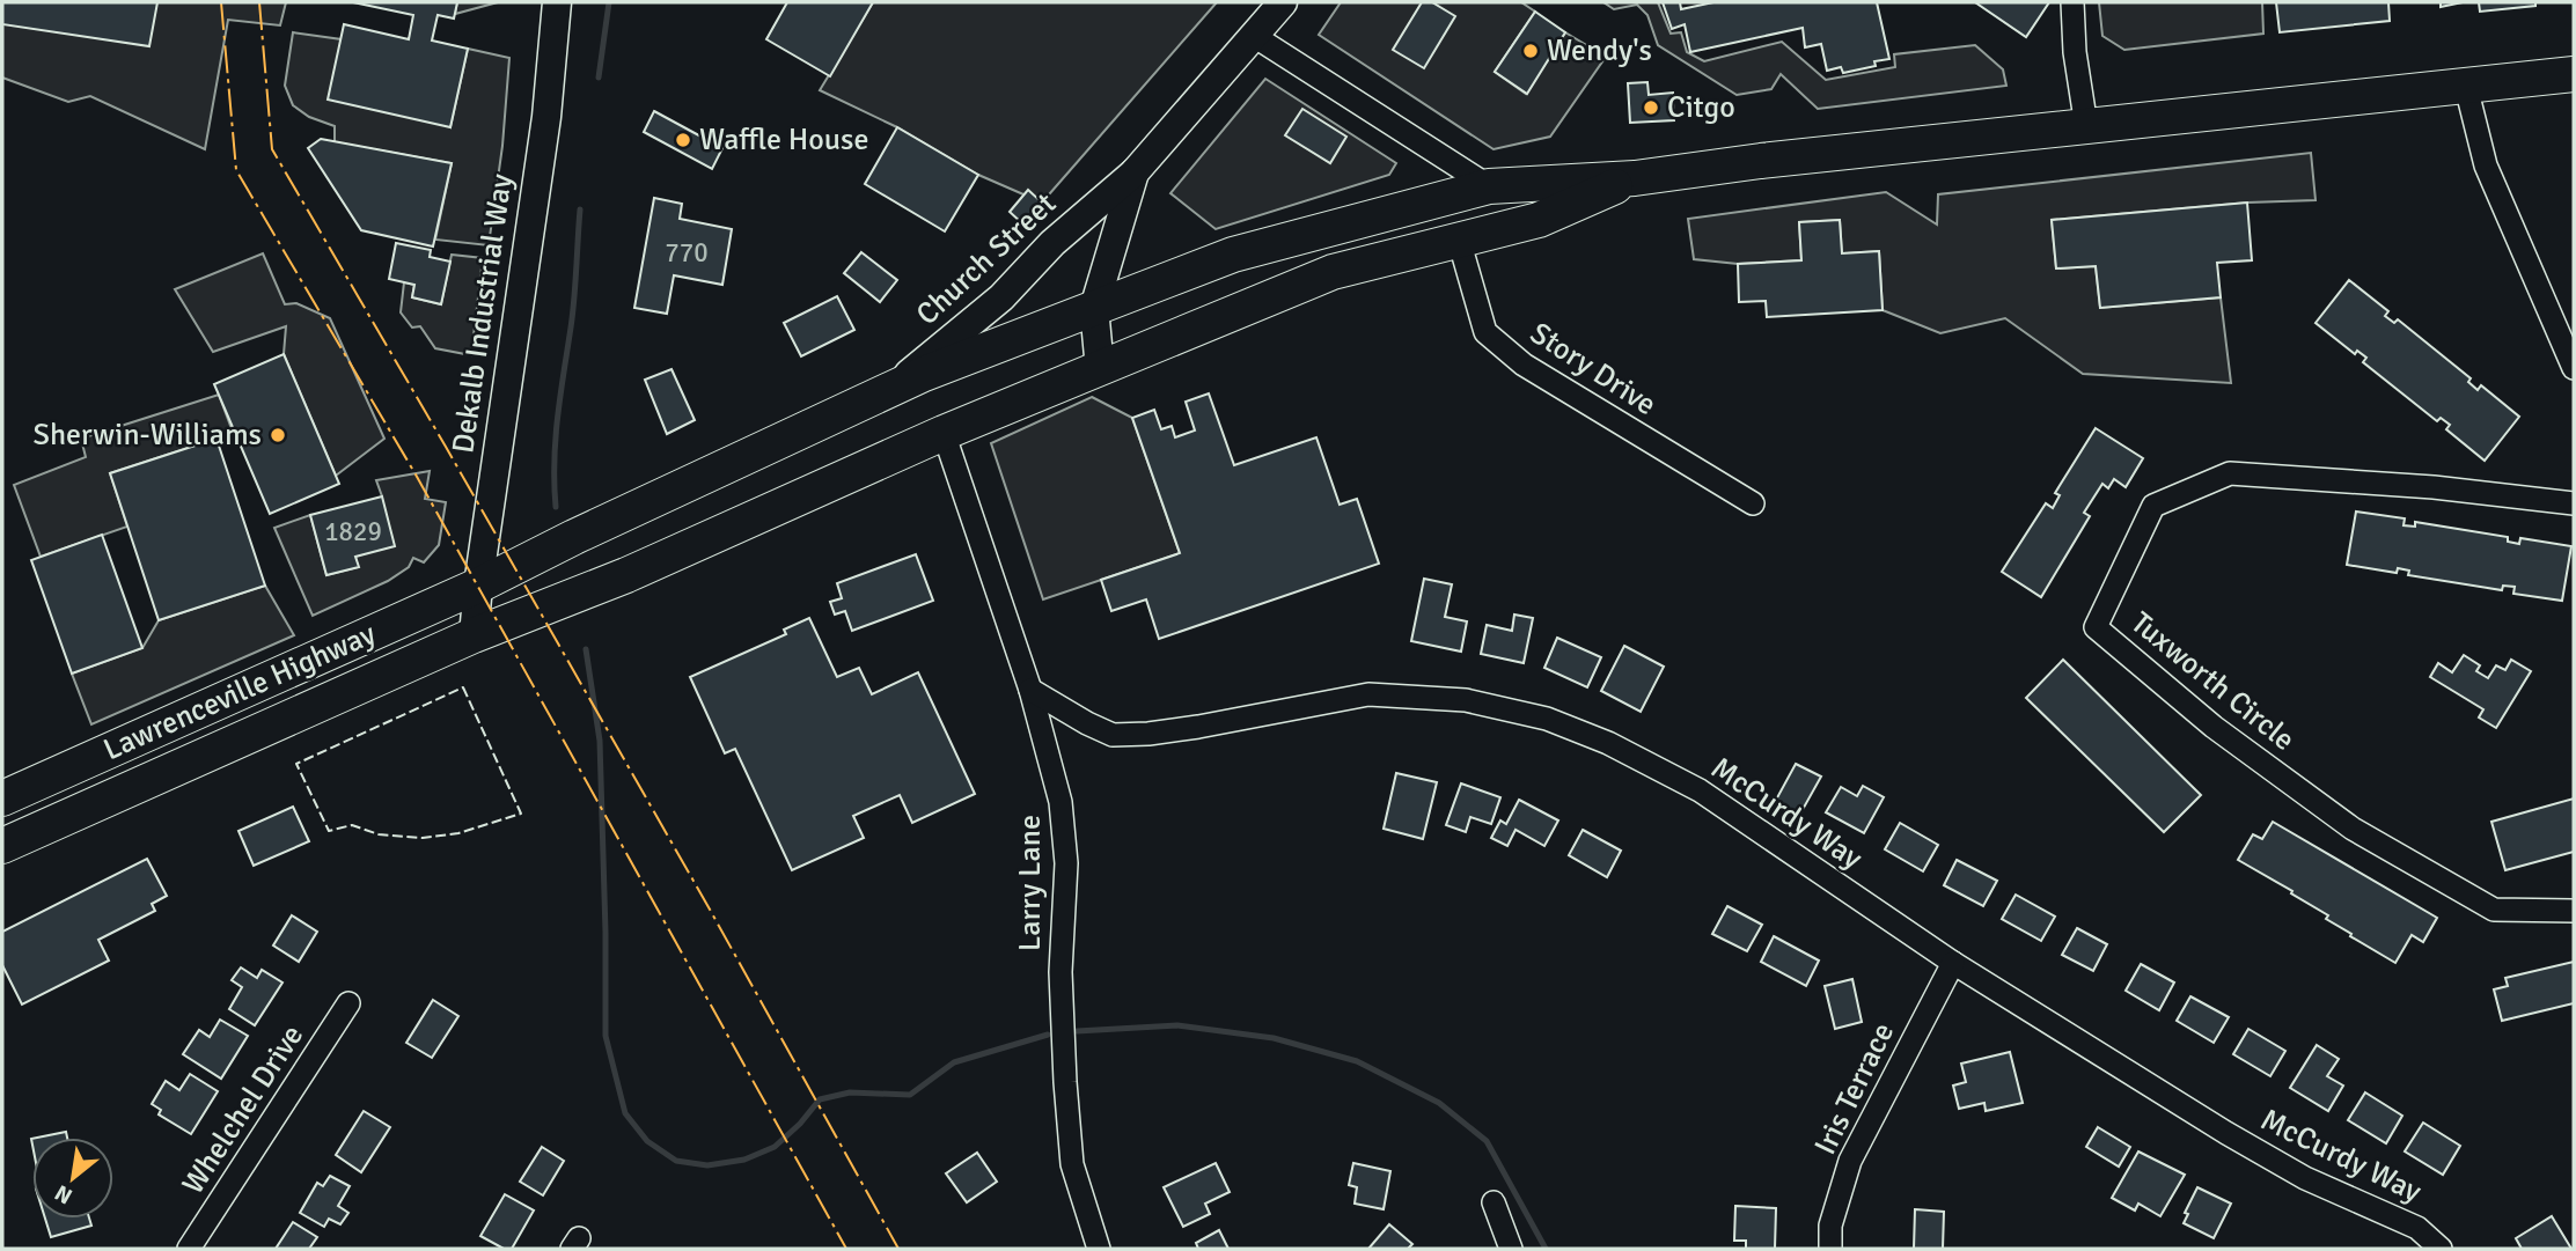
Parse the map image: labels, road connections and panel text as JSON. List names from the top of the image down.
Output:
{
  "streets": {
    "highway": ["Lawrenceville Highway"],
    "main road": ["Church Street", "Dekalb Industrial Way"],
    "street": [
      "Story Drive",
      "Tuxworth Circle",
      "McCurdy Way",
      "Larry Lane",
      "Iris Terrace",
      "Whelchel Drive"
    ]
  },
  "crossings": [
    ["Church Street", "Lawrenceville Highway"],
    ["Dekalb Industrial Way", "Lawrenceville Highway"],
    ["Story Drive", "Lawrenceville Highway"],
    ["Lawrenceville Highway", "Larry Lane"],
    ["McCurdy Way", "Larry Lane"],
    ["McCurdy Way", "Iris Terrace"]
  ],
  "places": [
    "Wendy's",
    "Citgo",
    "Waffle House",
    "Sherwin-Williams"
  ],
  "house_numbers": ["770", "1829"],
  "north": "bottom left"
}
